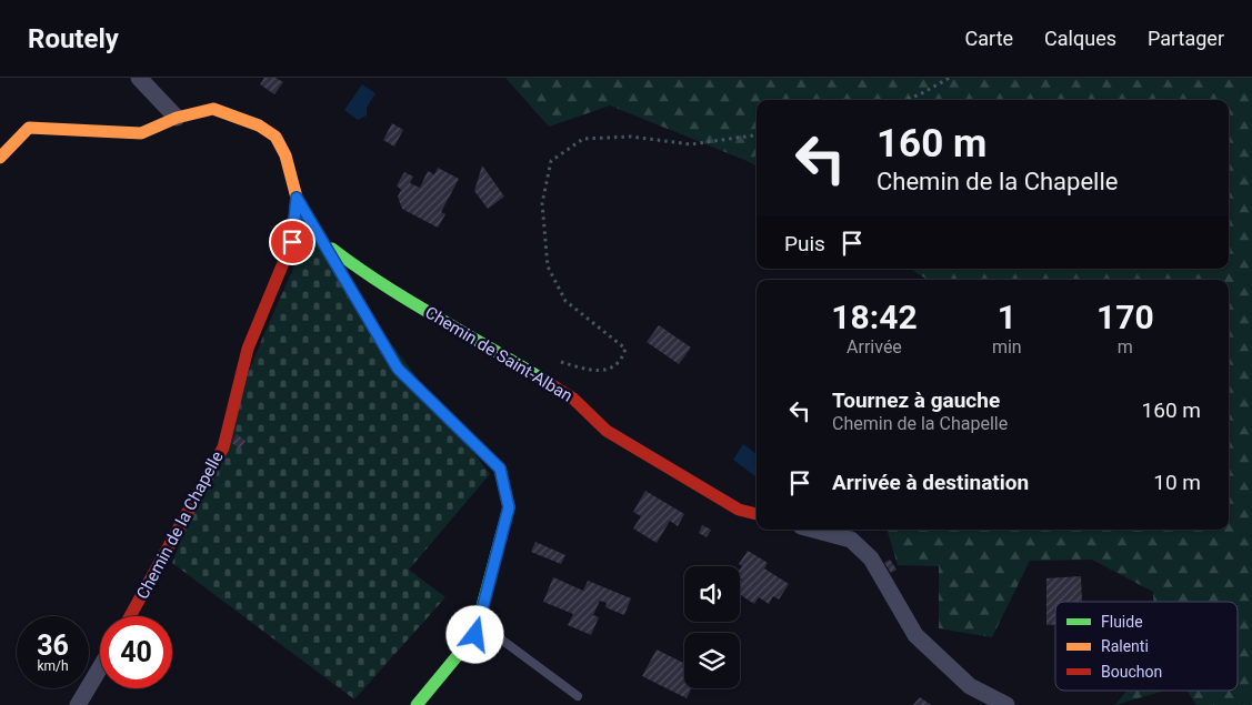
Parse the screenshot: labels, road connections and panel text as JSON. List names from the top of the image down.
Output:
{
  "streets": {
    "street": ["Chemin de Saint-Alban", "Chemin de la Chapelle"]
  },
  "legend": ["Fluide", "Ralenti", "Bouchon"],
  "page": {
    "header": "Routely",
    "nav": ["Carte", "Calques", "Partager"],
    "turn": ["160 m", "Chemin de la Chapelle"],
    "then": "Puis",
    "eta": [
      "18:42",
      "Arrivée",
      "1",
      "min",
      "170",
      "m"
    ],
    "list": [
      {
        "name": "Tournez à gauche",
        "note": "Chemin de la Chapelle",
        "value": "160 m"
      },
      {
        "name": "Arrivée à destination",
        "value": "10 m"
      }
    ],
    "speed": "36 km/h",
    "limit": "40"
  }
}
